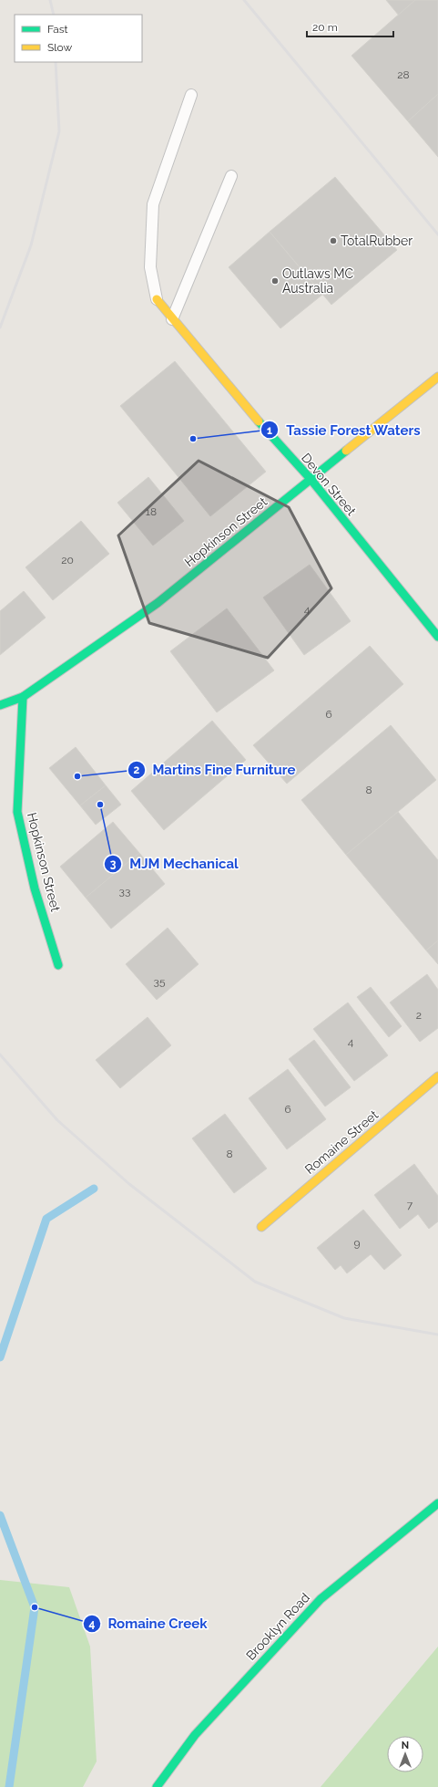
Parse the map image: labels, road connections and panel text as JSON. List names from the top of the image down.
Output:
{
  "streets": {
    "street": [
      "Devon Street",
      "Hopkinson Street",
      "Romaine Street",
      "Brooklyn Road"
    ]
  },
  "crossings": [
    ["Devon Street", "Hopkinson Street"]
  ],
  "places": [
    "TotalRubber",
    "Outlaws MC Australia",
    "Tassie Forest Waters",
    "Martins Fine Furniture",
    "MJM Mechanical",
    "Romaine Creek"
  ],
  "house_numbers": [
    "28",
    "18",
    "20",
    "4",
    "6",
    "8",
    "33",
    "35",
    "2",
    "4",
    "6",
    "8",
    "7",
    "9"
  ],
  "legend": ["Fast", "Slow"],
  "scale_bar": "20 m",
  "north": "top"
}
